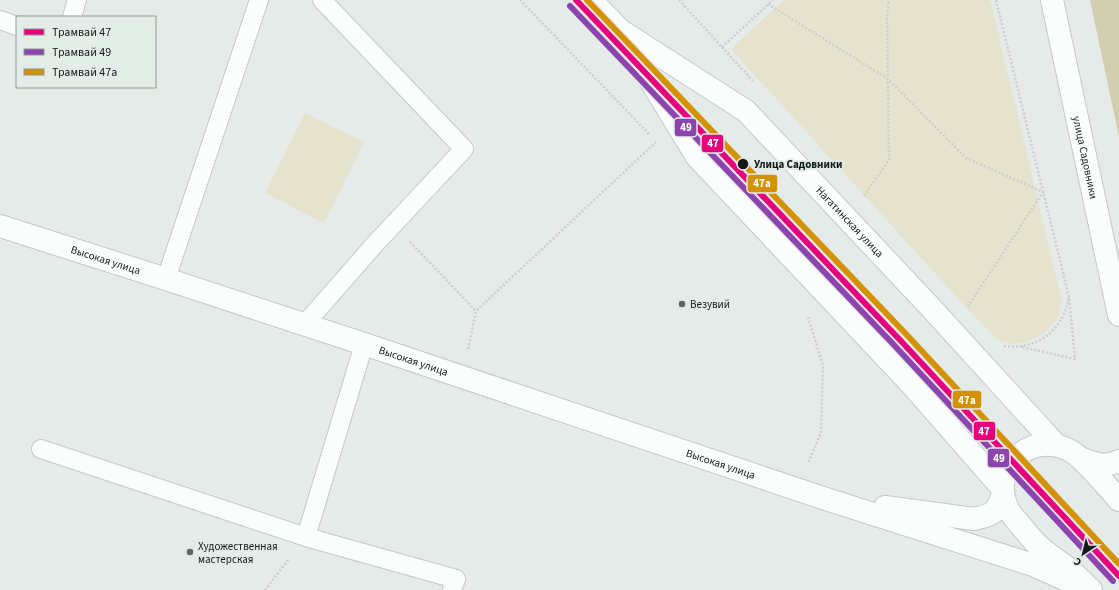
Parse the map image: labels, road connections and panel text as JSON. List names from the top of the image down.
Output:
{
  "streets": {
    "street": ["улица Садовники", "Нагатинская улица", "Высокая улица"]
  },
  "crossings": [
    ["Нагатинская улица", "Высокая улица"]
  ],
  "places": ["Улица Садовники", "Везувий", "Художественная мастерская"],
  "lines": ["tram line 47", "tram line 47а", "tram line 49"],
  "legend": ["Трамвай 47", "Трамвай 49", "Трамвай 47а"],
  "north": "bottom left"
}
